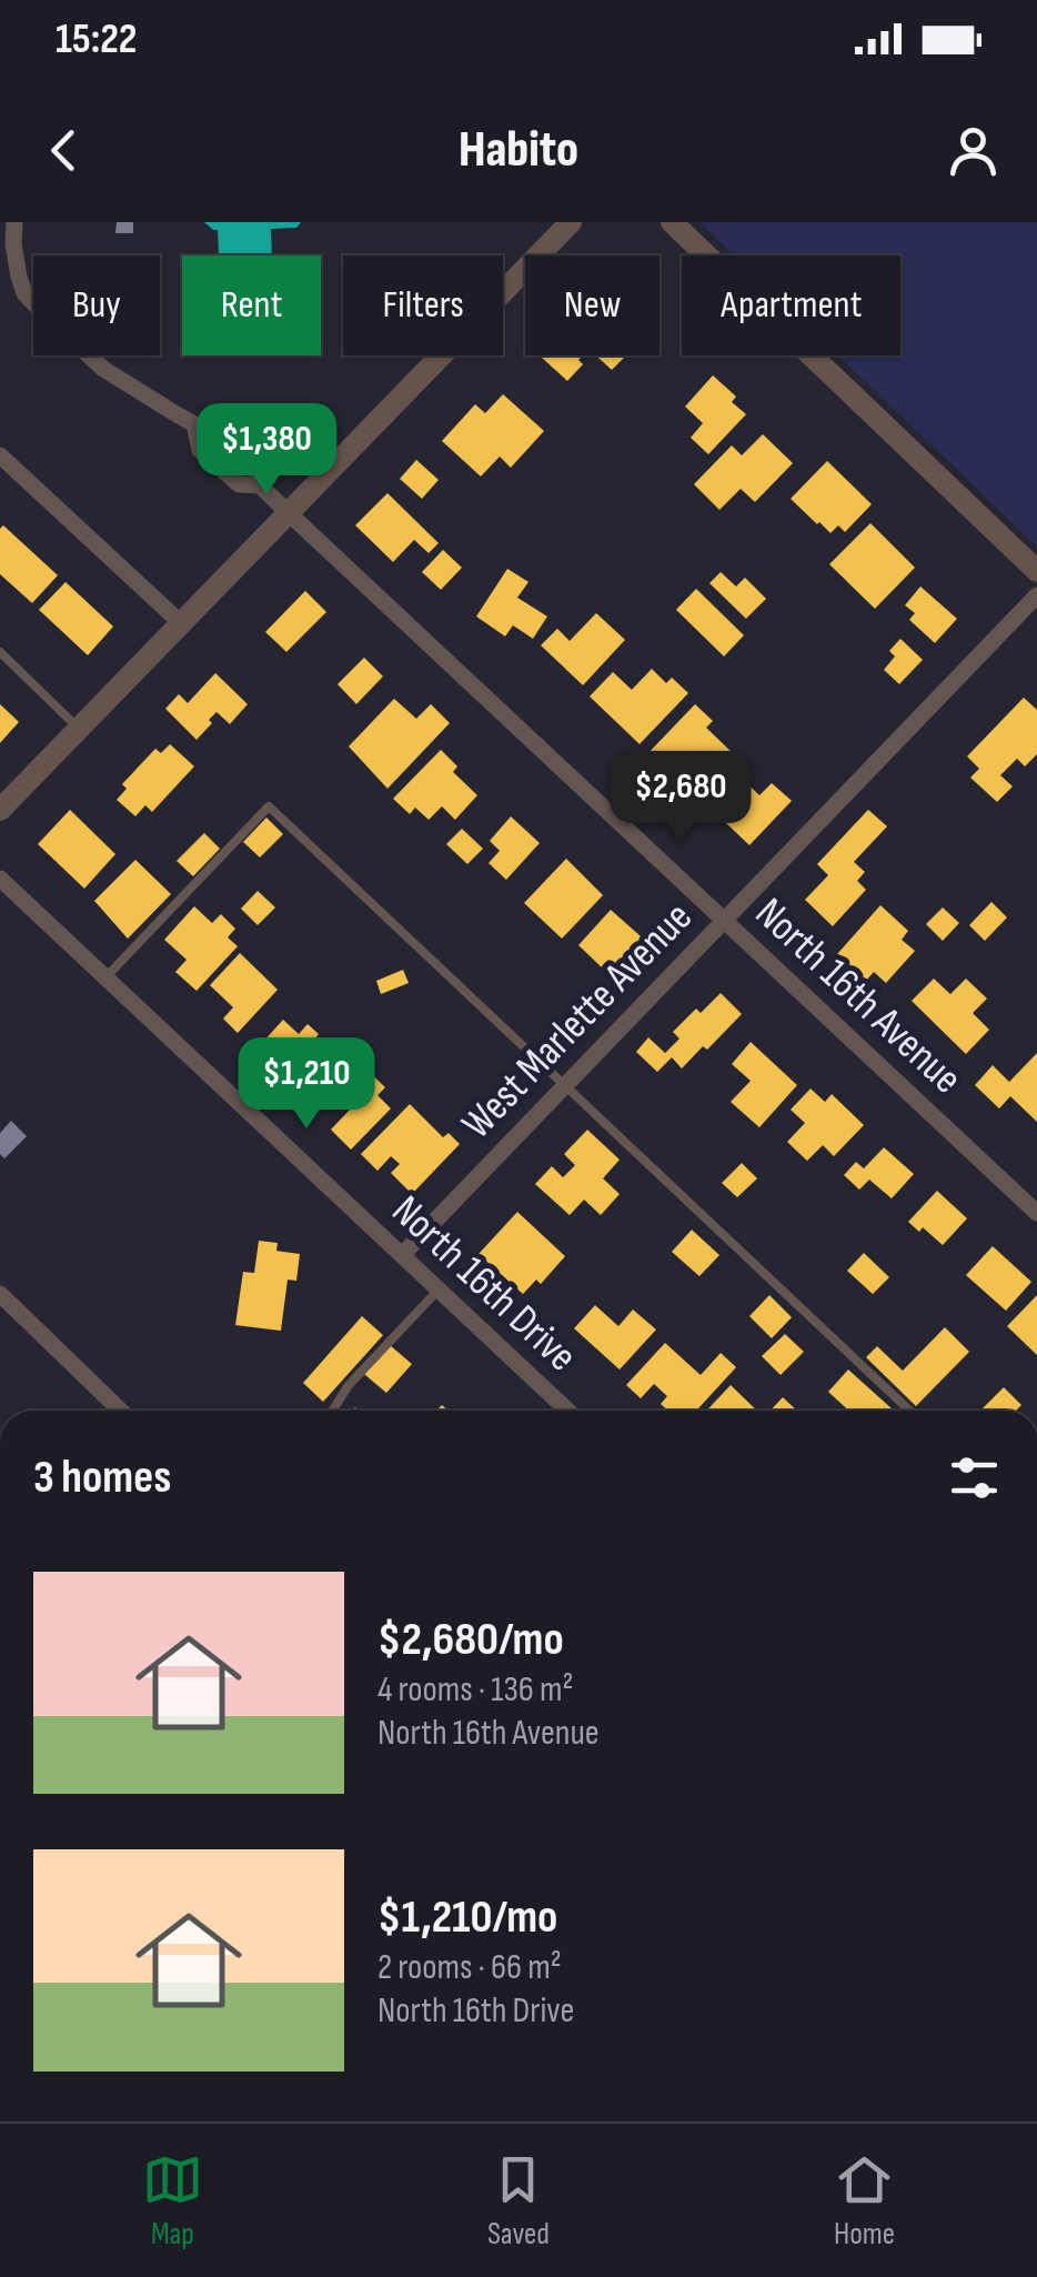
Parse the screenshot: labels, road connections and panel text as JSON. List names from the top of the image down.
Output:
{
  "streets": {
    "street": ["North 16th Avenue", "West Marlette Avenue", "North 16th Drive"]
  },
  "crossings": [
    ["North 16th Avenue", "West Marlette Avenue"],
    ["West Marlette Avenue", "North 16th Drive"]
  ],
  "page": {
    "status": "15:22",
    "header": "Habito",
    "chip": [
      "Buy",
      "Rent",
      "Filters",
      "New",
      "Apartment"
    ],
    "price": ["$1,380", "$2,680", "$1,210"],
    "heading": "3 homes",
    "list": [
      {
        "name": "$2,680/mo",
        "note": "4 rooms · 136 m² · North 16th Avenue"
      },
      {
        "name": "$1,210/mo",
        "note": "2 rooms · 66 m² · North 16th Drive"
      }
    ],
    "tabs": ["Map", "Saved", "Home"]
  }
}
